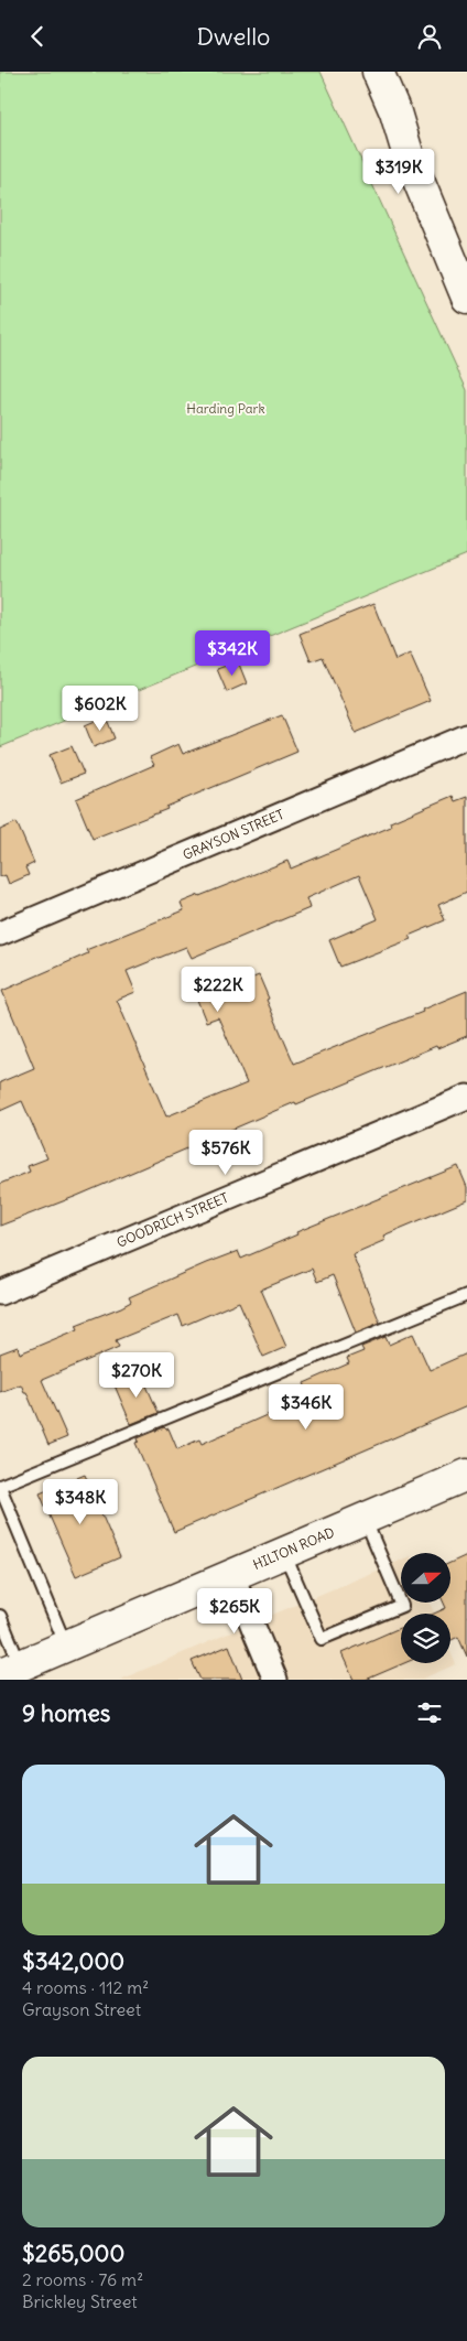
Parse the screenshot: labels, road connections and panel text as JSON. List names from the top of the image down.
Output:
{
  "streets": {
    "street": ["GRAYSON STREET", "GOODRICH STREET", "HILTON ROAD"]
  },
  "parks": ["Harding Park"],
  "north": "right",
  "page": {
    "header": "Dwello",
    "price": [
      "$319K",
      "$342K",
      "$602K",
      "$222K",
      "$576K",
      "$270K",
      "$346K",
      "$348K",
      "$265K"
    ],
    "heading": "9 homes",
    "list": [
      {
        "name": "$342,000",
        "note": "4 rooms · 112 m² · Grayson Street"
      },
      {
        "name": "$265,000",
        "note": "2 rooms · 76 m² · Brickley Street"
      }
    ]
  }
}
